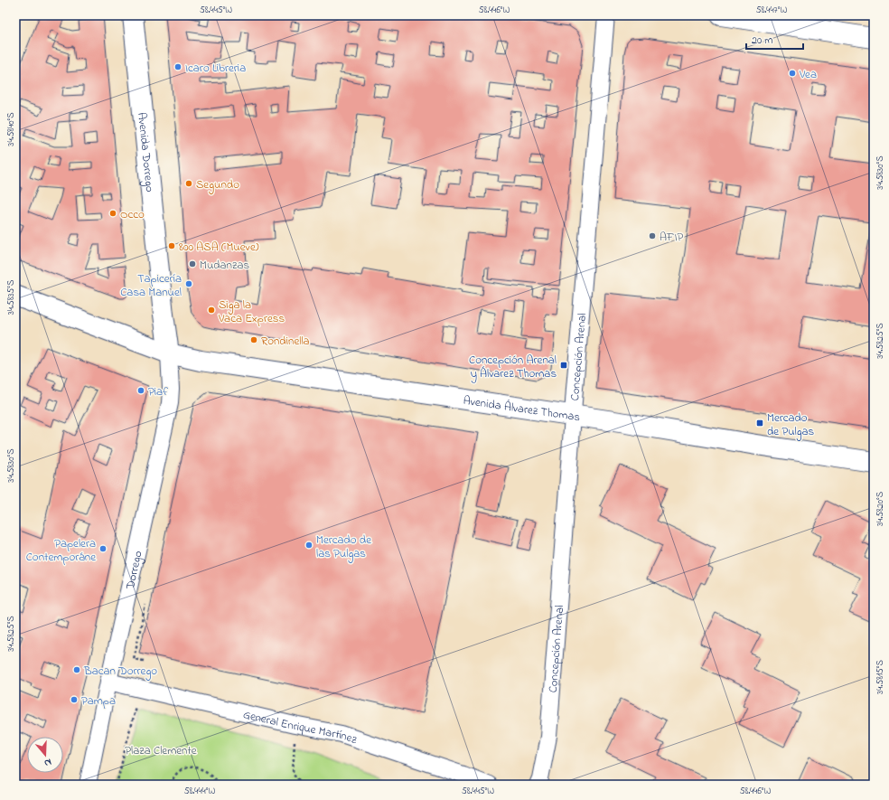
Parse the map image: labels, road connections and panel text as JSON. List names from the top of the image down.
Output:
{
  "streets": {
    "main road": ["Avenida Dorrego", "Avenida Álvarez Thomas"],
    "street": ["Concepción Arenal", "Dorrego", "General Enrique Martínez"]
  },
  "crossings": [
    ["Avenida Dorrego", "Avenida Álvarez Thomas"],
    ["Avenida Dorrego", "Dorrego"],
    ["Concepción Arenal", "Avenida Álvarez Thomas"],
    ["Avenida Álvarez Thomas", "Dorrego"],
    ["Dorrego", "General Enrique Martínez"]
  ],
  "parks": ["Plaza Clemente"],
  "places": {
    "other": [
      "Icaro Libreria",
      "Vea",
      "Segundo",
      "Occo",
      "AFIP",
      "800 ASA (Mueve)",
      "Mudanzas",
      "Tapicería Casa Manuel",
      "Siga la Vaca Express",
      "Rondinella",
      "Piaf",
      "Mercado de las Pulgas",
      "Papelera Contemporáne",
      "Bacan Dorrego",
      "Pampa"
    ],
    "transit": ["Concepción Arenal y Álvarez Thomas", "Mercado de Pulgas"]
  },
  "scale_bar": "20 m",
  "north": "bottom",
  "coordinates": [
    "58.445°W",
    "58.446°W",
    "58.447°W",
    "34.5840°S",
    "34.5830°S",
    "34.5835°S",
    "34.5825°S",
    "34.5820°S",
    "34.5815°S",
    "58.444°W"
  ]
}
